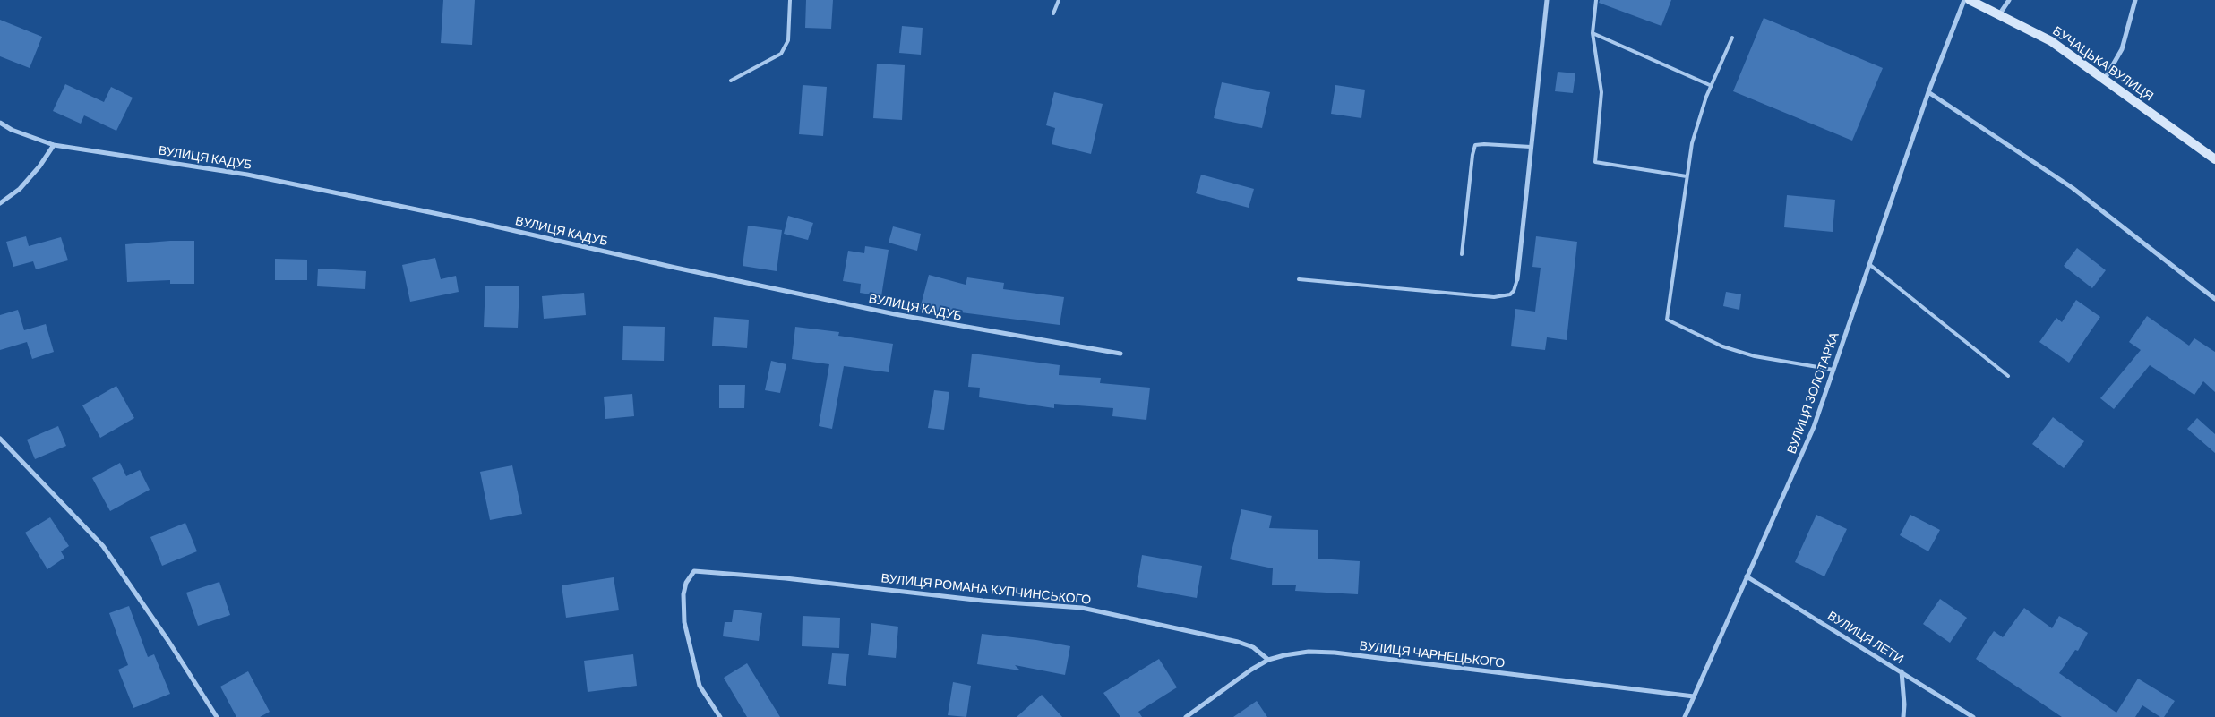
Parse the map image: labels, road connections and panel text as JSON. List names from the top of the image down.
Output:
{
  "streets": {
    "main road": ["БУЧАЦЬКА ВУЛИЦЯ"],
    "street": [
      "ВУЛИЦЯ КАДУБ",
      "ВУЛИЦЯ ЗОЛОТАРКА",
      "ВУЛИЦЯ РОМАНА КУПЧИНСЬКОГО",
      "ВУЛИЦЯ ЛЕТИ",
      "ВУЛИЦЯ ЧАРНЕЦЬКОГО"
    ]
  },
  "crossings": [
    ["ВУЛИЦЯ ЗОЛОТАРКА", "ВУЛИЦЯ ЛЕТИ"],
    ["ВУЛИЦЯ ЗОЛОТАРКА", "ВУЛИЦЯ ЧАРНЕЦЬКОГО"],
    ["ВУЛИЦЯ РОМАНА КУПЧИНСЬКОГО", "ВУЛИЦЯ ЧАРНЕЦЬКОГО"]
  ]
}
